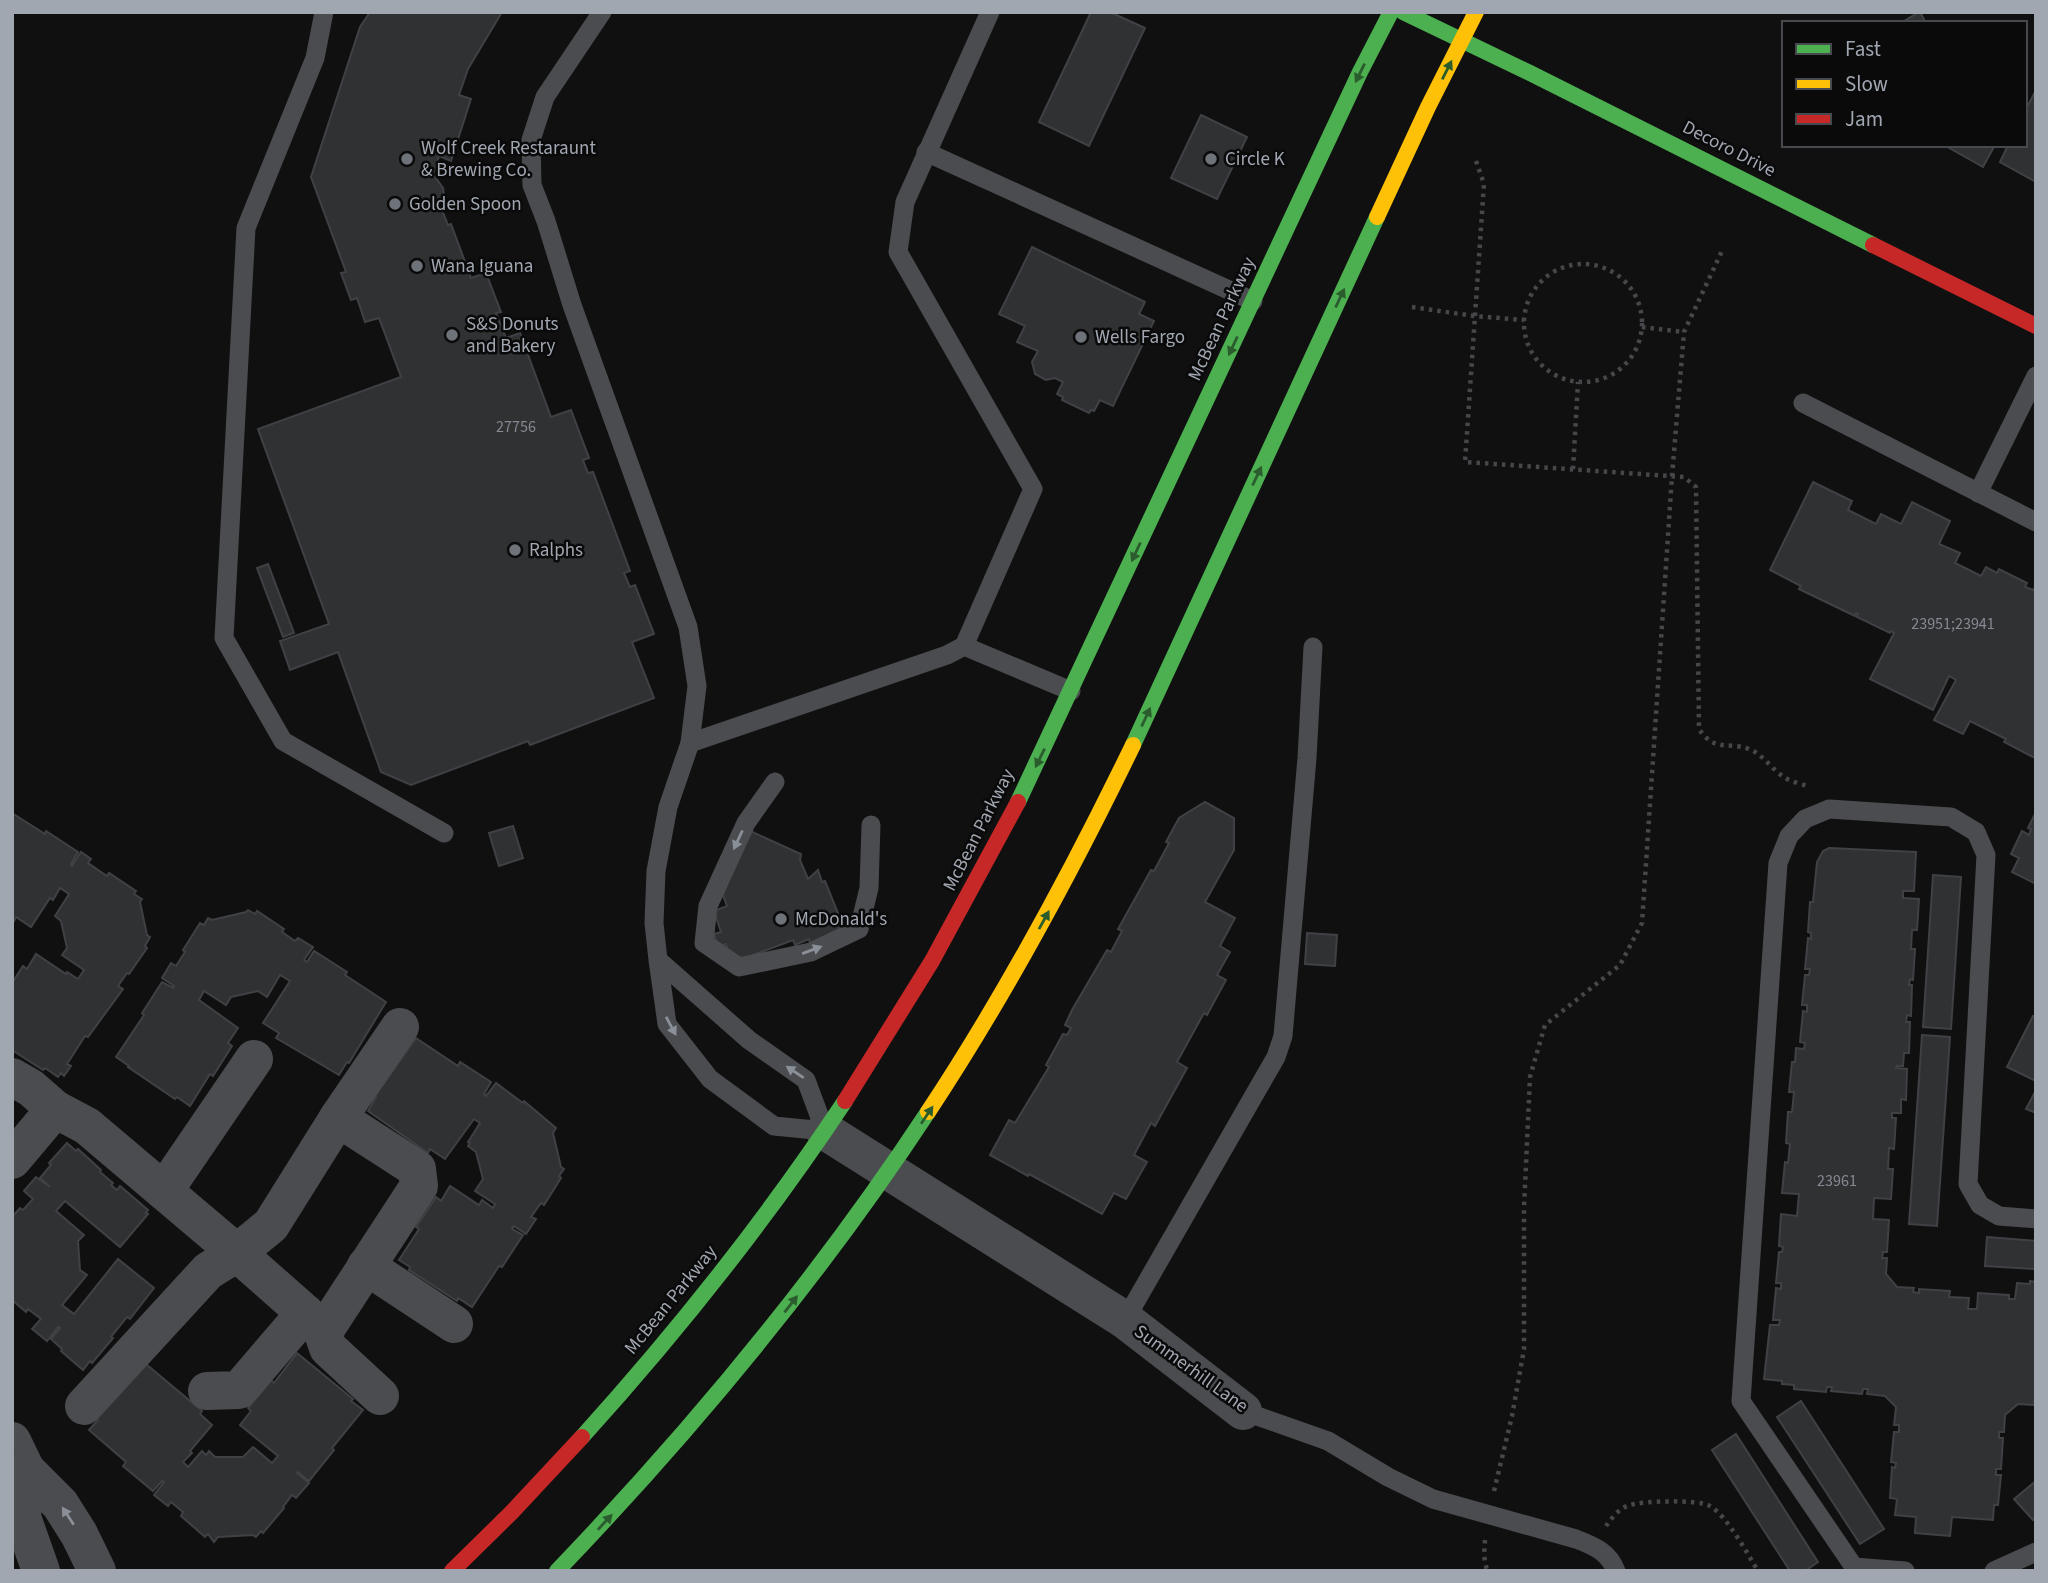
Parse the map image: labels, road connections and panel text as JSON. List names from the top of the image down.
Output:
{
  "streets": {
    "main road": ["Decoro Drive", "McBean Parkway"],
    "street": ["Summerhill Lane"]
  },
  "crossings": [
    ["McBean Parkway", "Summerhill Lane"]
  ],
  "places": [
    "Wolf Creek Restaraunt & Brewing Co.",
    "Circle K",
    "Golden Spoon",
    "Wana Iguana",
    "S&S Donuts and Bakery",
    "Wells Fargo",
    "Ralphs",
    "McDonald's"
  ],
  "house_numbers": ["27756", "23951;23941", "23961"],
  "legend": ["Fast", "Slow", "Jam"]
}
